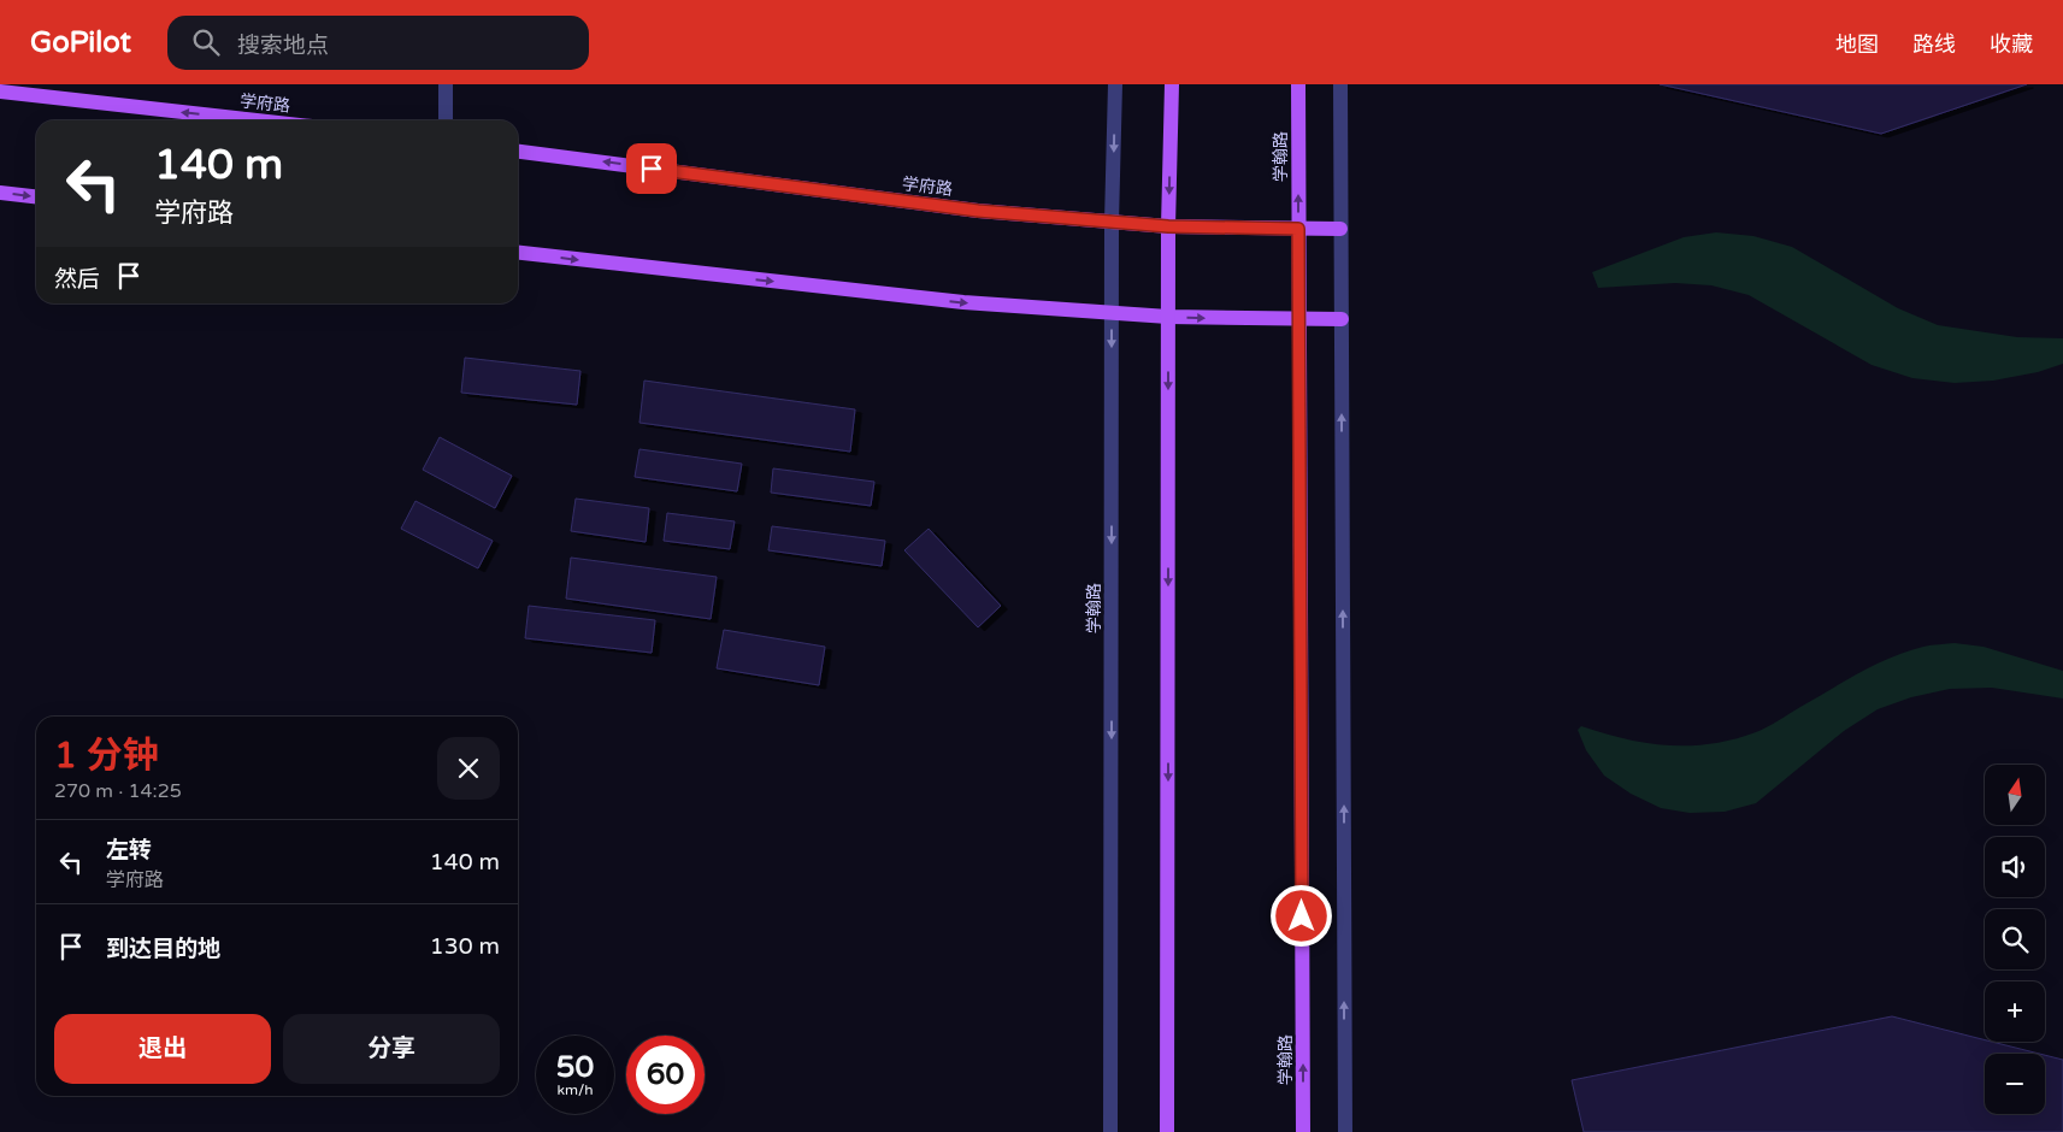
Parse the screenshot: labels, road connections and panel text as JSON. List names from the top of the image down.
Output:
{
  "streets": {
    "main road": ["学府路", "学翰路"]
  },
  "crossings": [
    ["学府路", "学翰路"]
  ],
  "north": "top",
  "page": {
    "header": "GoPilot",
    "search": "搜索地点",
    "nav": ["地图", "路线", "收藏"],
    "turn": ["140 m", "学府路"],
    "then": "然后",
    "heading": ["1 分钟", "270 m · 14:25"],
    "map_buttons": ["+", "−"],
    "list": [
      {
        "name": "左转",
        "note": "学府路",
        "value": "140 m"
      },
      {
        "name": "到达目的地",
        "value": "130 m"
      }
    ],
    "buttons": ["退出", "分享"],
    "speed": "50 km/h",
    "limit": "60"
  }
}
